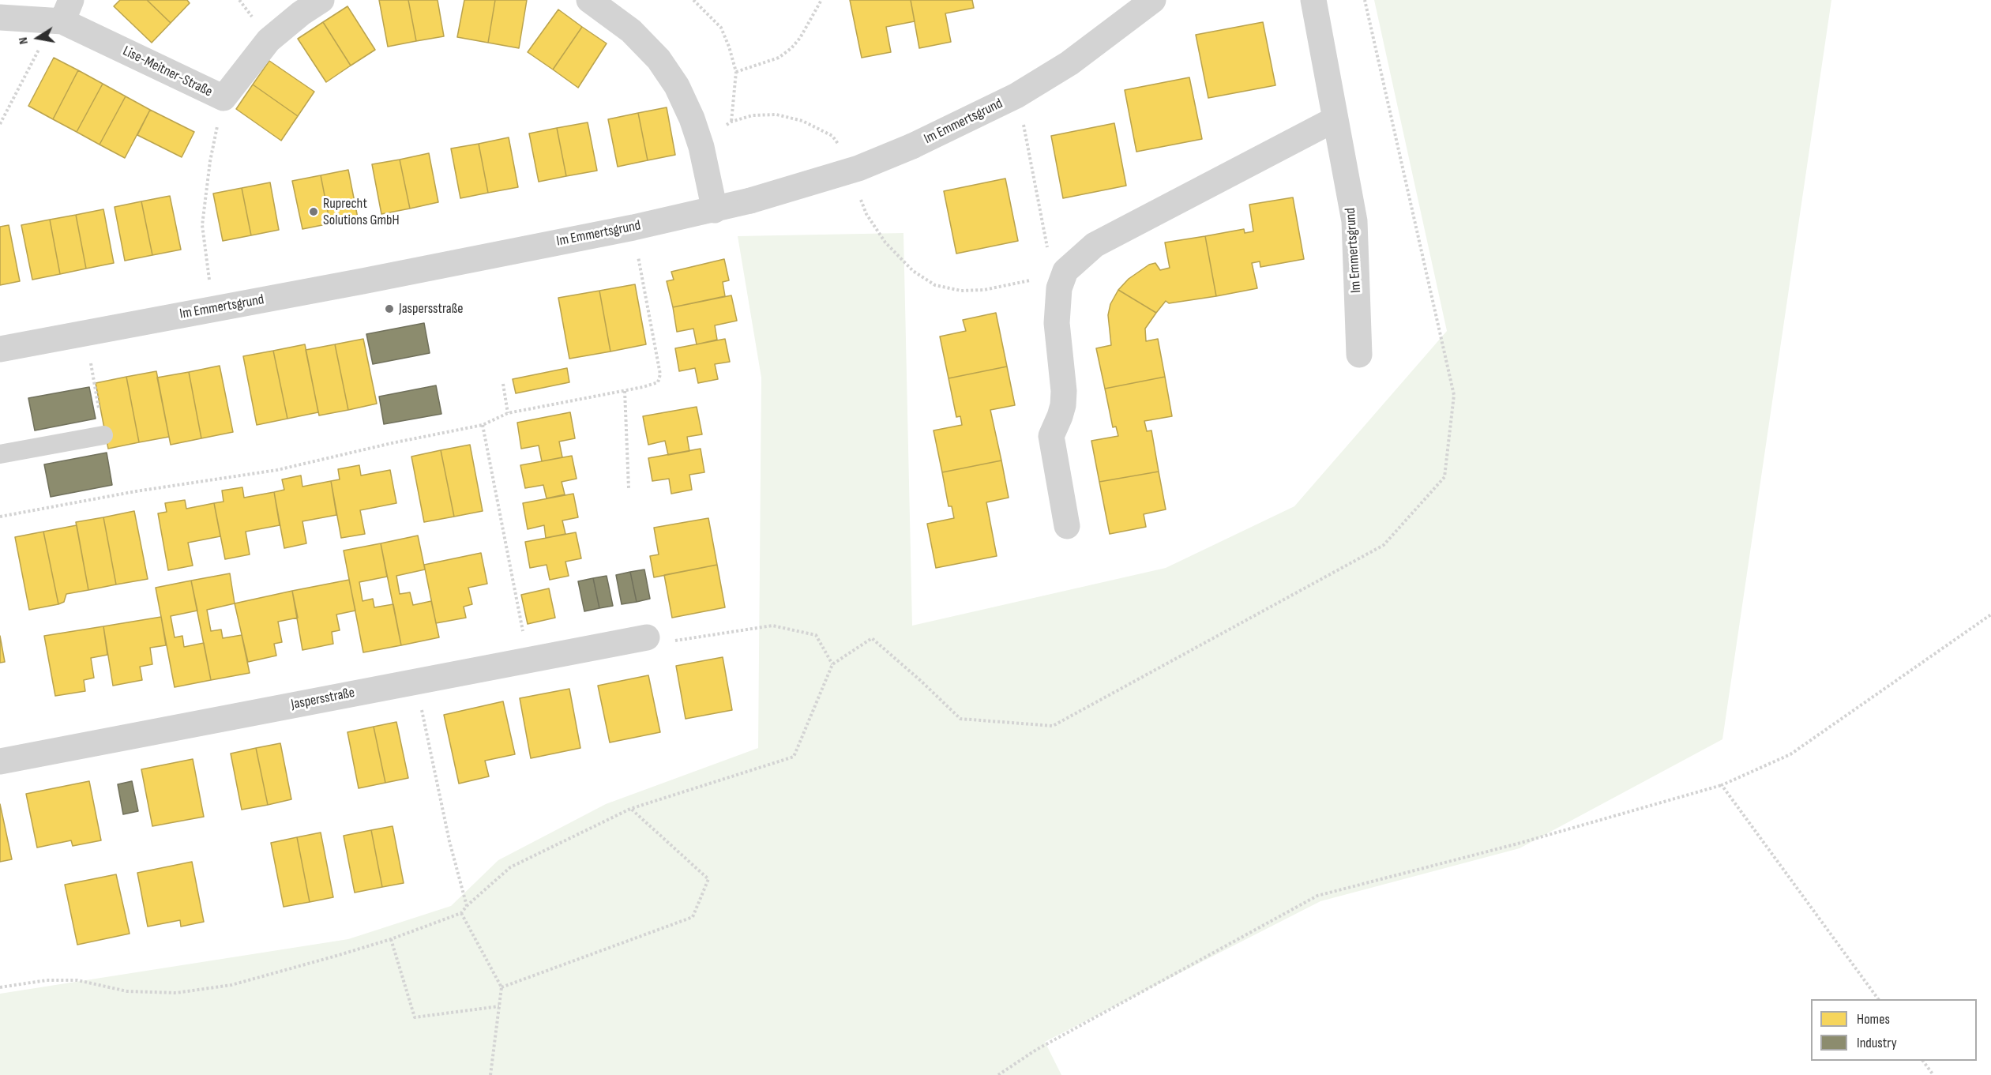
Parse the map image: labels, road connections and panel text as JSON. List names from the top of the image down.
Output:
{
  "streets": {
    "street": ["Lise-Meitner-Straße", "Im Emmertsgrund", "Jaspersstraße"]
  },
  "places": ["Ruprecht Solutions GmbH", "Jaspersstraße"],
  "legend": ["Homes", "Industry"],
  "north": "left"
}
